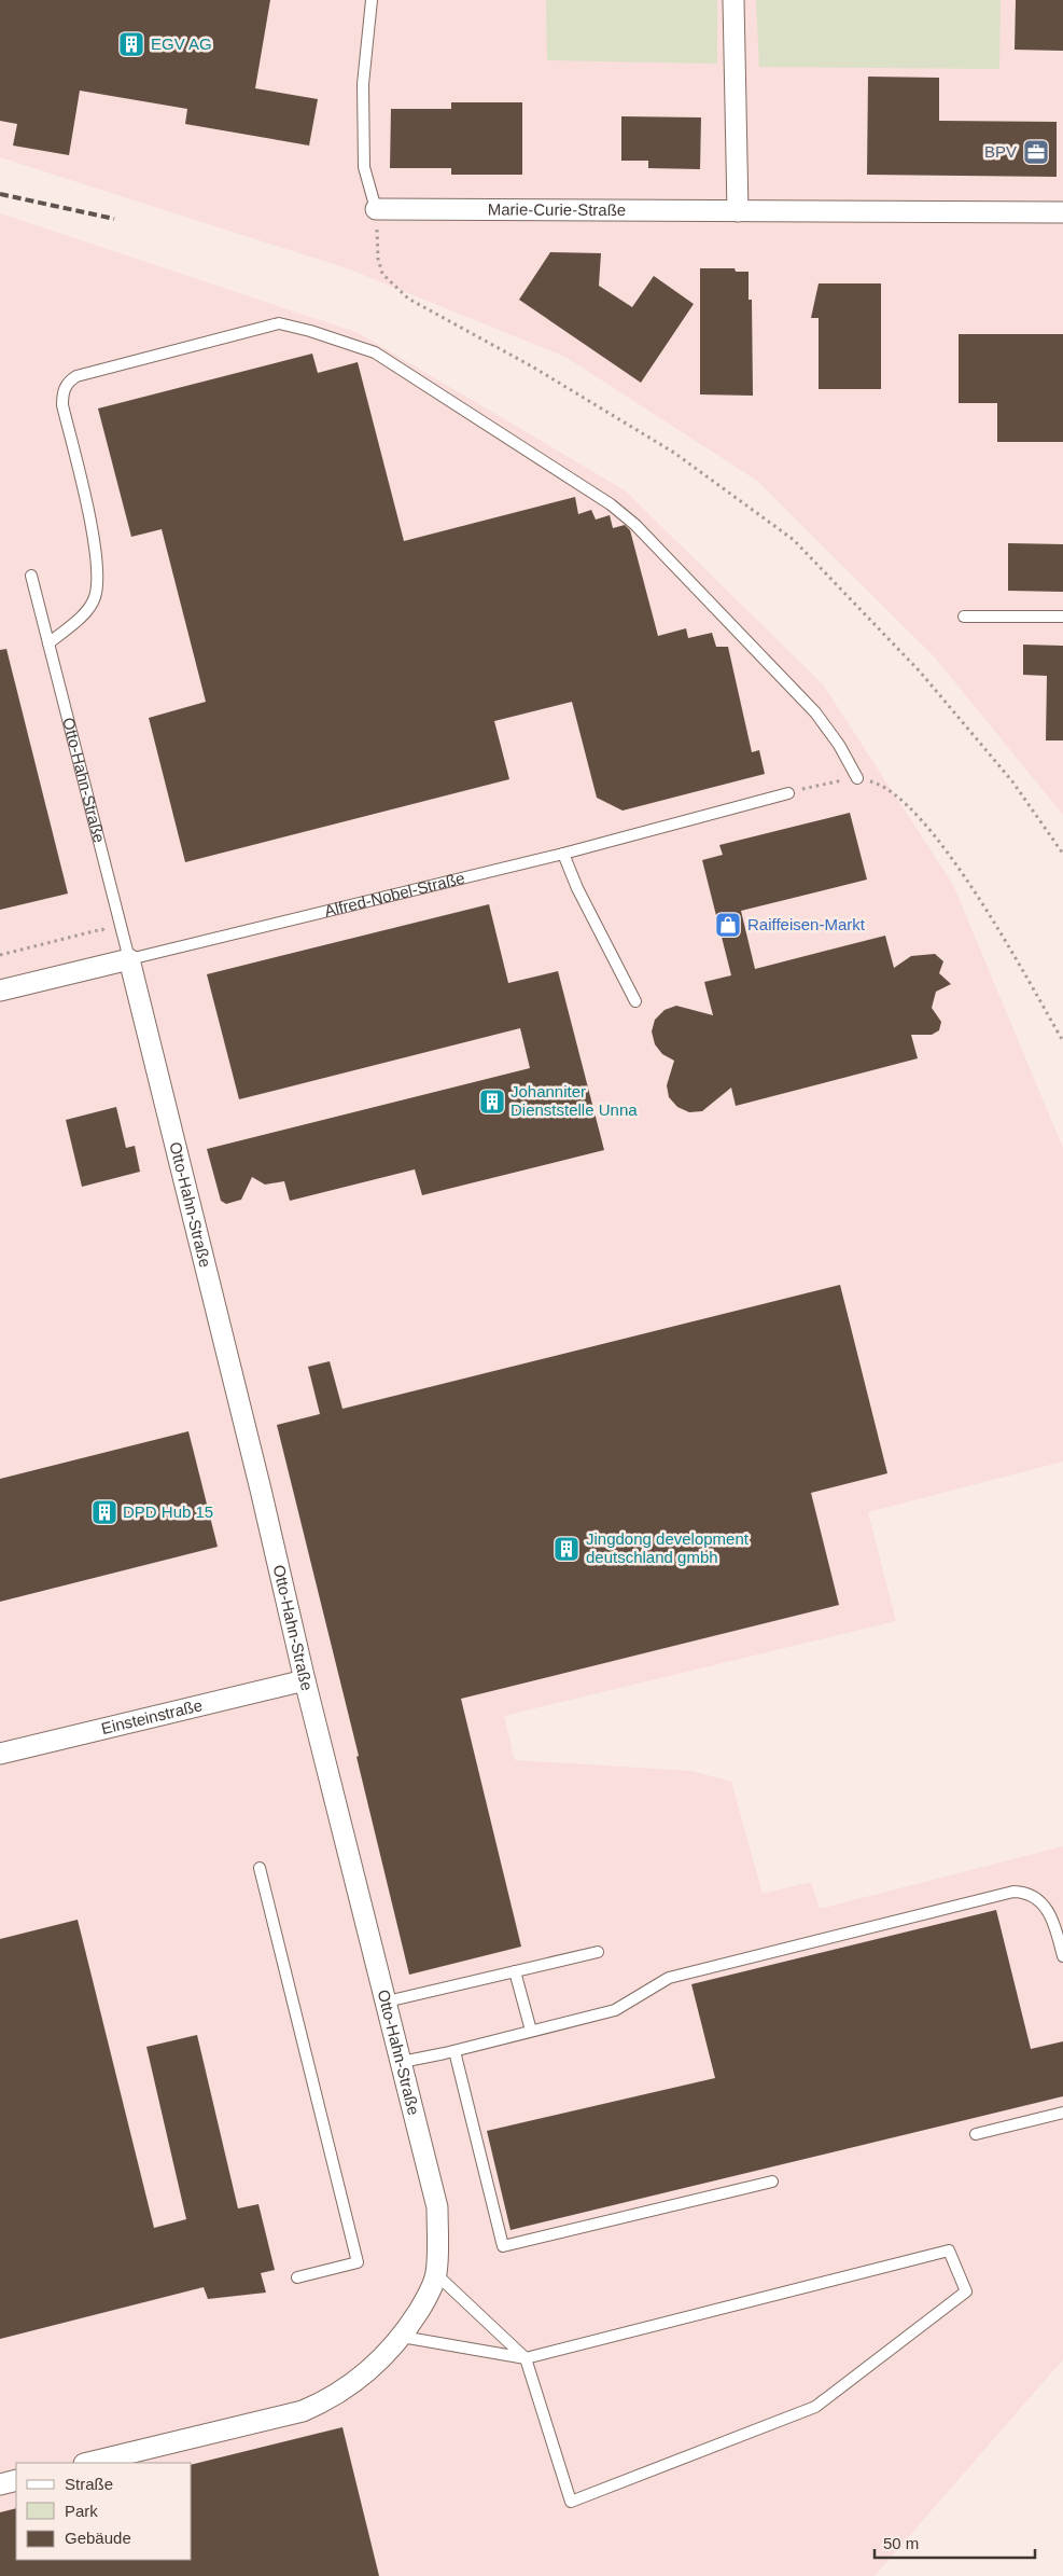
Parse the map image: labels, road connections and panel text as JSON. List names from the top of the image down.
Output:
{
  "streets": {
    "street": [
      "Marie-Curie-Straße",
      "Otto-Hahn-Straße",
      "Alfred-Nobel-Straße",
      "Einsteinstraße"
    ]
  },
  "crossings": [
    ["Otto-Hahn-Straße", "Alfred-Nobel-Straße"],
    ["Otto-Hahn-Straße", "Einsteinstraße"]
  ],
  "places": {
    "building": [
      "EGV AG",
      "Johanniter Dienststelle Unna",
      "DPD Hub 15",
      "Jingdong development deutschland gmbh"
    ],
    "office": ["BPV"],
    "shop": ["Raiffeisen-Markt"]
  },
  "legend": ["Straße", "Park", "Gebäude"],
  "scale_bar": "50 m"
}
